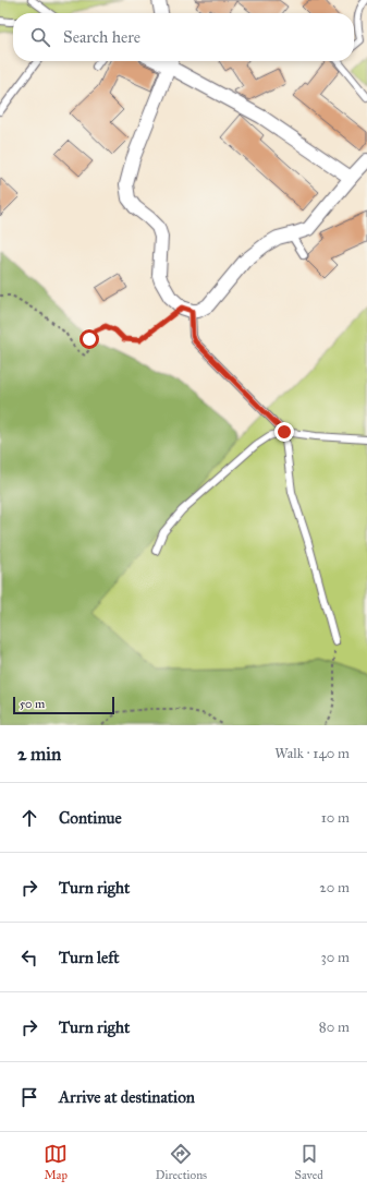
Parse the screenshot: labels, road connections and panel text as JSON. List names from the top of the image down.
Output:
{
  "scale_bar": "50 m",
  "page": {
    "search": "Search here",
    "scale": "50 m",
    "heading": ["2 min", "Walk · 140 m"],
    "list": [
      ["Continue", "10 m"],
      ["Turn right", "20 m"],
      ["Turn left", "30 m"],
      ["Turn right", "80 m"],
      "Arrive at destination"
    ],
    "nav": ["Map", "Directions", "Saved"]
  }
}
